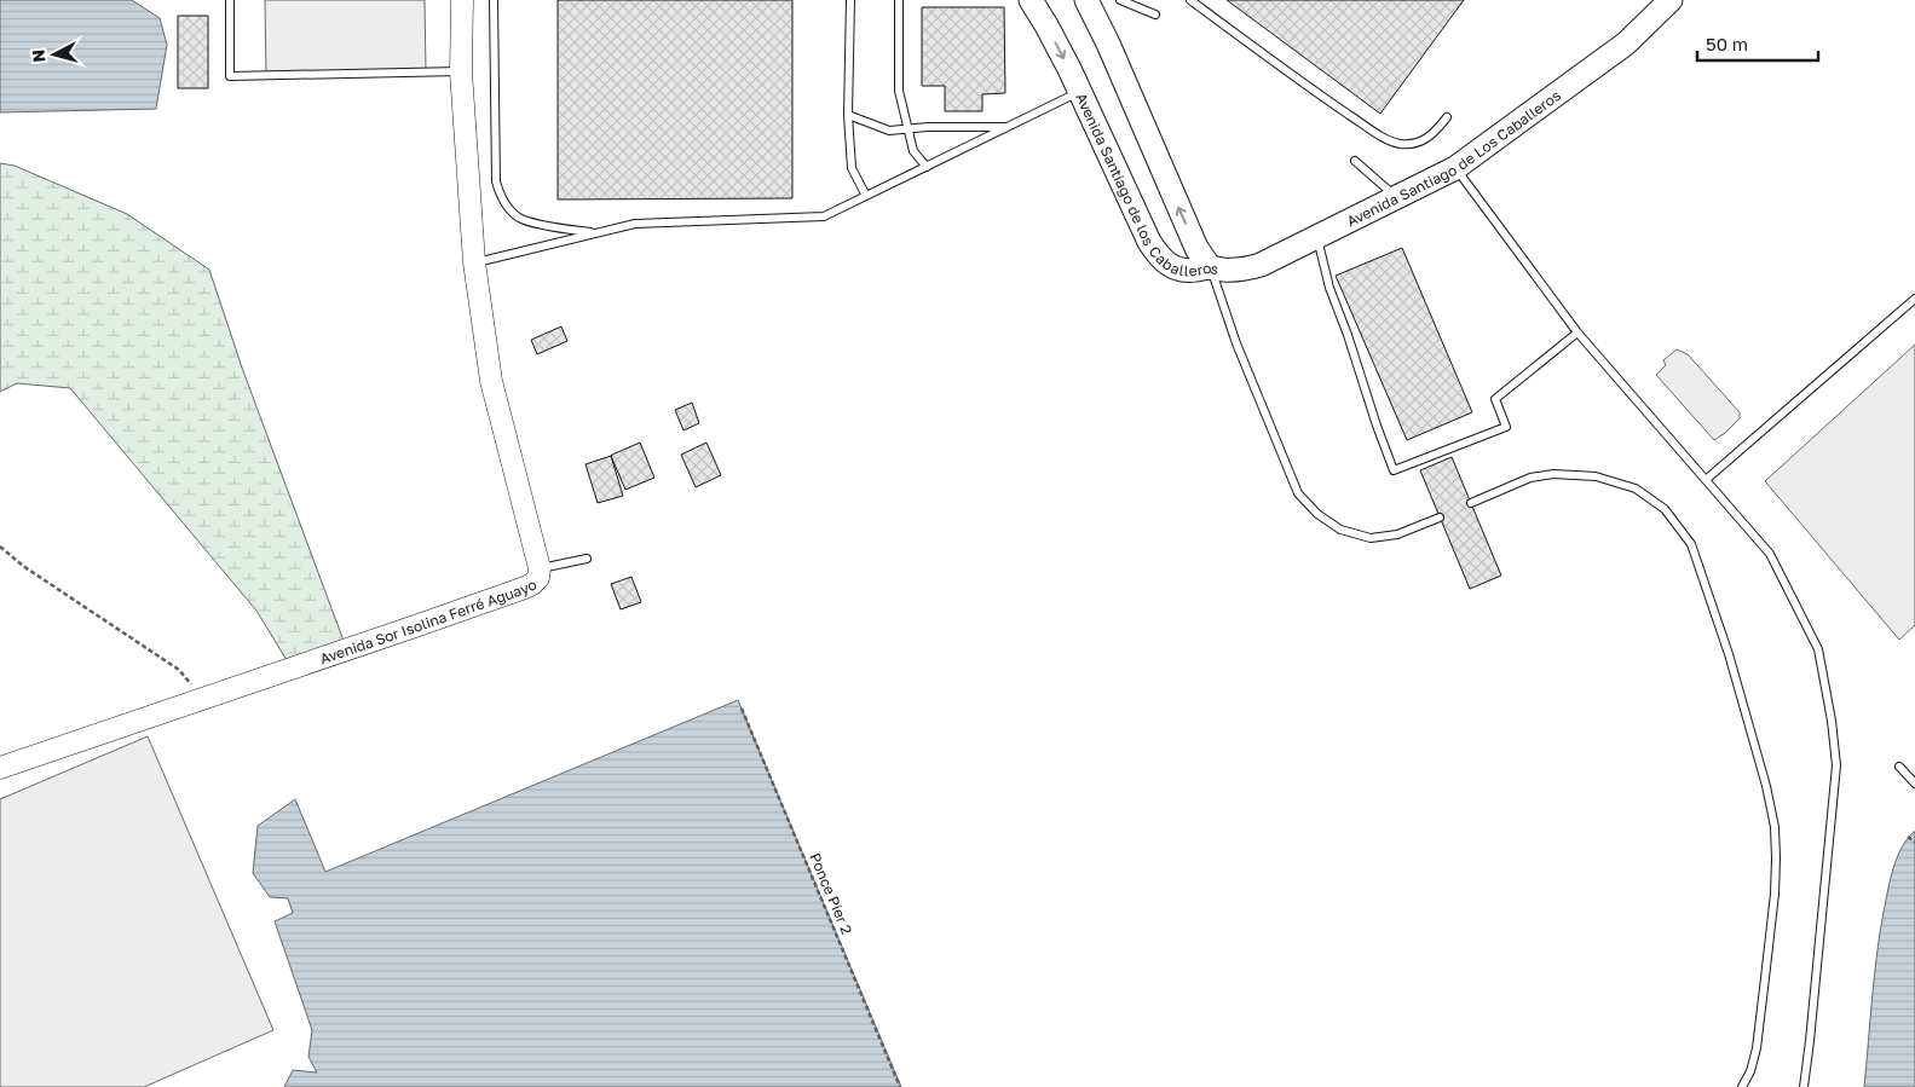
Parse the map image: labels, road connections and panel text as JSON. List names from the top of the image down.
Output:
{
  "streets": {
    "main road": ["Avenida Santiago de Los Caballeros", "Avenida Santiago de los Caballeros"],
    "street": ["Avenida Sor Isolina Ferré Aguayo"],
    "path": ["Ponce Pier 2"]
  },
  "crossings": [
    ["Avenida Santiago de Los Caballeros", "Avenida Santiago de los Caballeros"]
  ],
  "scale_bar": "50 m",
  "north": "left"
}
